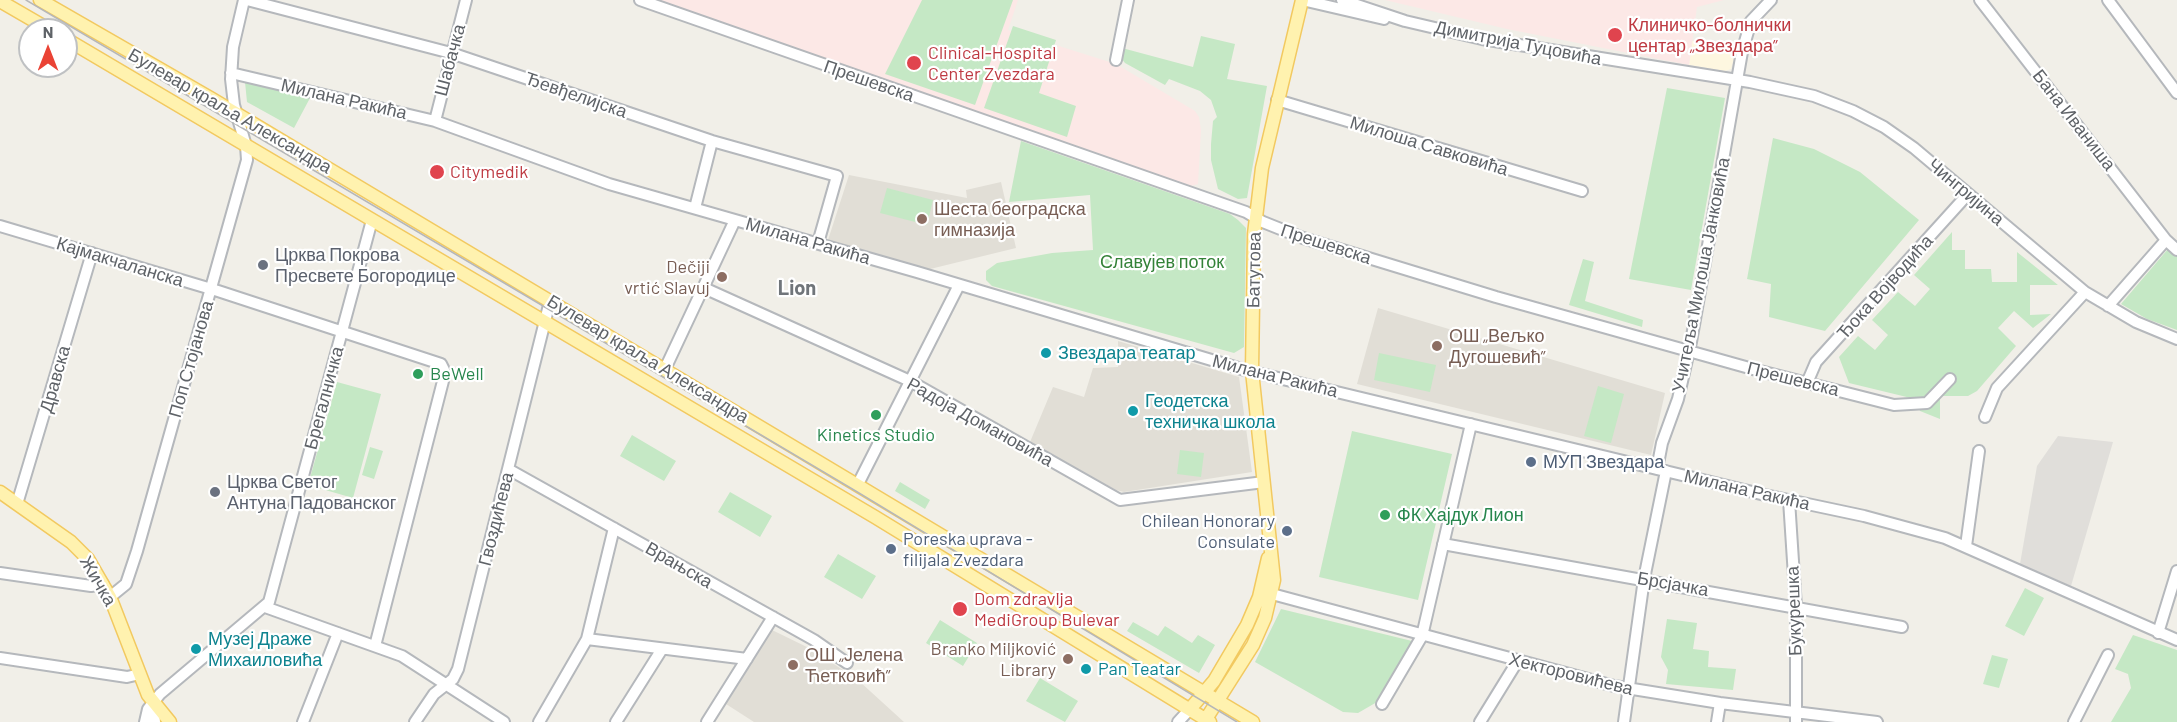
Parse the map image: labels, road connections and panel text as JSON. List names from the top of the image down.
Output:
{
  "streets": {
    "main road": ["Булевар краља Александра", "Батутова", "Жичка"],
    "street": [
      "Димитрија Туцовића",
      "Шабачка",
      "Прешевска",
      "Ђевђелијска",
      "Милана Ракића",
      "Бана Иваниша",
      "Милоша Савковића",
      "Чингријина",
      "Кајмакчаланска",
      "Учитеља Милоша Јанковића",
      "Ђока Војводића",
      "Поп Стојанова",
      "Дравска",
      "Брегалничка",
      "Радоја Домановића",
      "Гвоздићева",
      "Врањска",
      "Брсјачка",
      "Букурешка",
      "Хекторовићева"
    ]
  },
  "crossings": [
    ["Димитрија Туцовића", "Чингријина"],
    ["Димитрија Туцовића", "Батутова"],
    ["Димитрија Туцовића", "Учитеља Милоша Јанковића"],
    ["Шабачка", "Ђевђелијска"],
    ["Шабачка", "Милана Ракића"],
    ["Прешевска", "Батутова"],
    ["Прешевска", "Учитеља Милоша Јанковића"],
    ["Прешевска", "Ђока Војводића"],
    ["Ђевђелијска", "Милана Ракића"],
    ["Ђевђелијска", "Поп Стојанова"],
    ["Милана Ракића", "Батутова"],
    ["Милана Ракића", "Учитеља Милоша Јанковића"],
    ["Милана Ракића", "Поп Стојанова"],
    ["Милана Ракића", "Букурешка"],
    ["Булевар краља Александра", "Батутова"],
    ["Булевар краља Александра", "Поп Стојанова"],
    ["Булевар краља Александра", "Брегалничка"],
    ["Булевар краља Александра", "Гвоздићева"],
    ["Милоша Савковића", "Батутова"],
    ["Чингријина", "Учитеља Милоша Јанковића"],
    ["Чингријина", "Ђока Војводића"],
    ["Кајмакчаланска", "Поп Стојанова"],
    ["Кајмакчаланска", "Дравска"],
    ["Кајмакчаланска", "Брегалничка"],
    ["Батутова", "Радоја Домановића"],
    ["Батутова", "Хекторовићева"],
    ["Учитеља Милоша Јанковића", "Брсјачка"],
    ["Учитеља Милоша Јанковића", "Хекторовићева"],
    ["Поп Стојанова", "Жичка"],
    ["Дравска", "Жичка"],
    ["Брегалничка", "Жичка"],
    ["Гвоздићева", "Врањска"],
    ["Брсјачка", "Букурешка"],
    ["Букурешка", "Хекторовићева"]
  ],
  "districts": ["Lion"],
  "parks": ["Славујев поток"],
  "places": [
    "Клиничко-болнички центар „Звездара”",
    "Clinical-Hospital Center Zvezdara",
    "Citymedik",
    "Шеста београдска гимназија",
    "Црква Покрова Пресвете Богородице",
    "Dečiji vrtić Slavuj",
    "ОШ „Вељко Дугошевић”",
    "Звездара театар",
    "BeWell",
    "Геодетска техничка школа",
    "Kinetics Studio",
    "МУП Звездара",
    "Црква Светог Антуна Падованског",
    "ФК Хајдук Лион",
    "Chilean Honorary Consulate",
    "Poreska uprava - filijala Zvezdara",
    "Dom zdravlja MediGroup Bulevar",
    "Музеј Драже Михаиловића",
    "Branko Miljković Library",
    "ОШ „Јелена Ћетковић”",
    "Pan Teatar"
  ],
  "north": "top"
}
